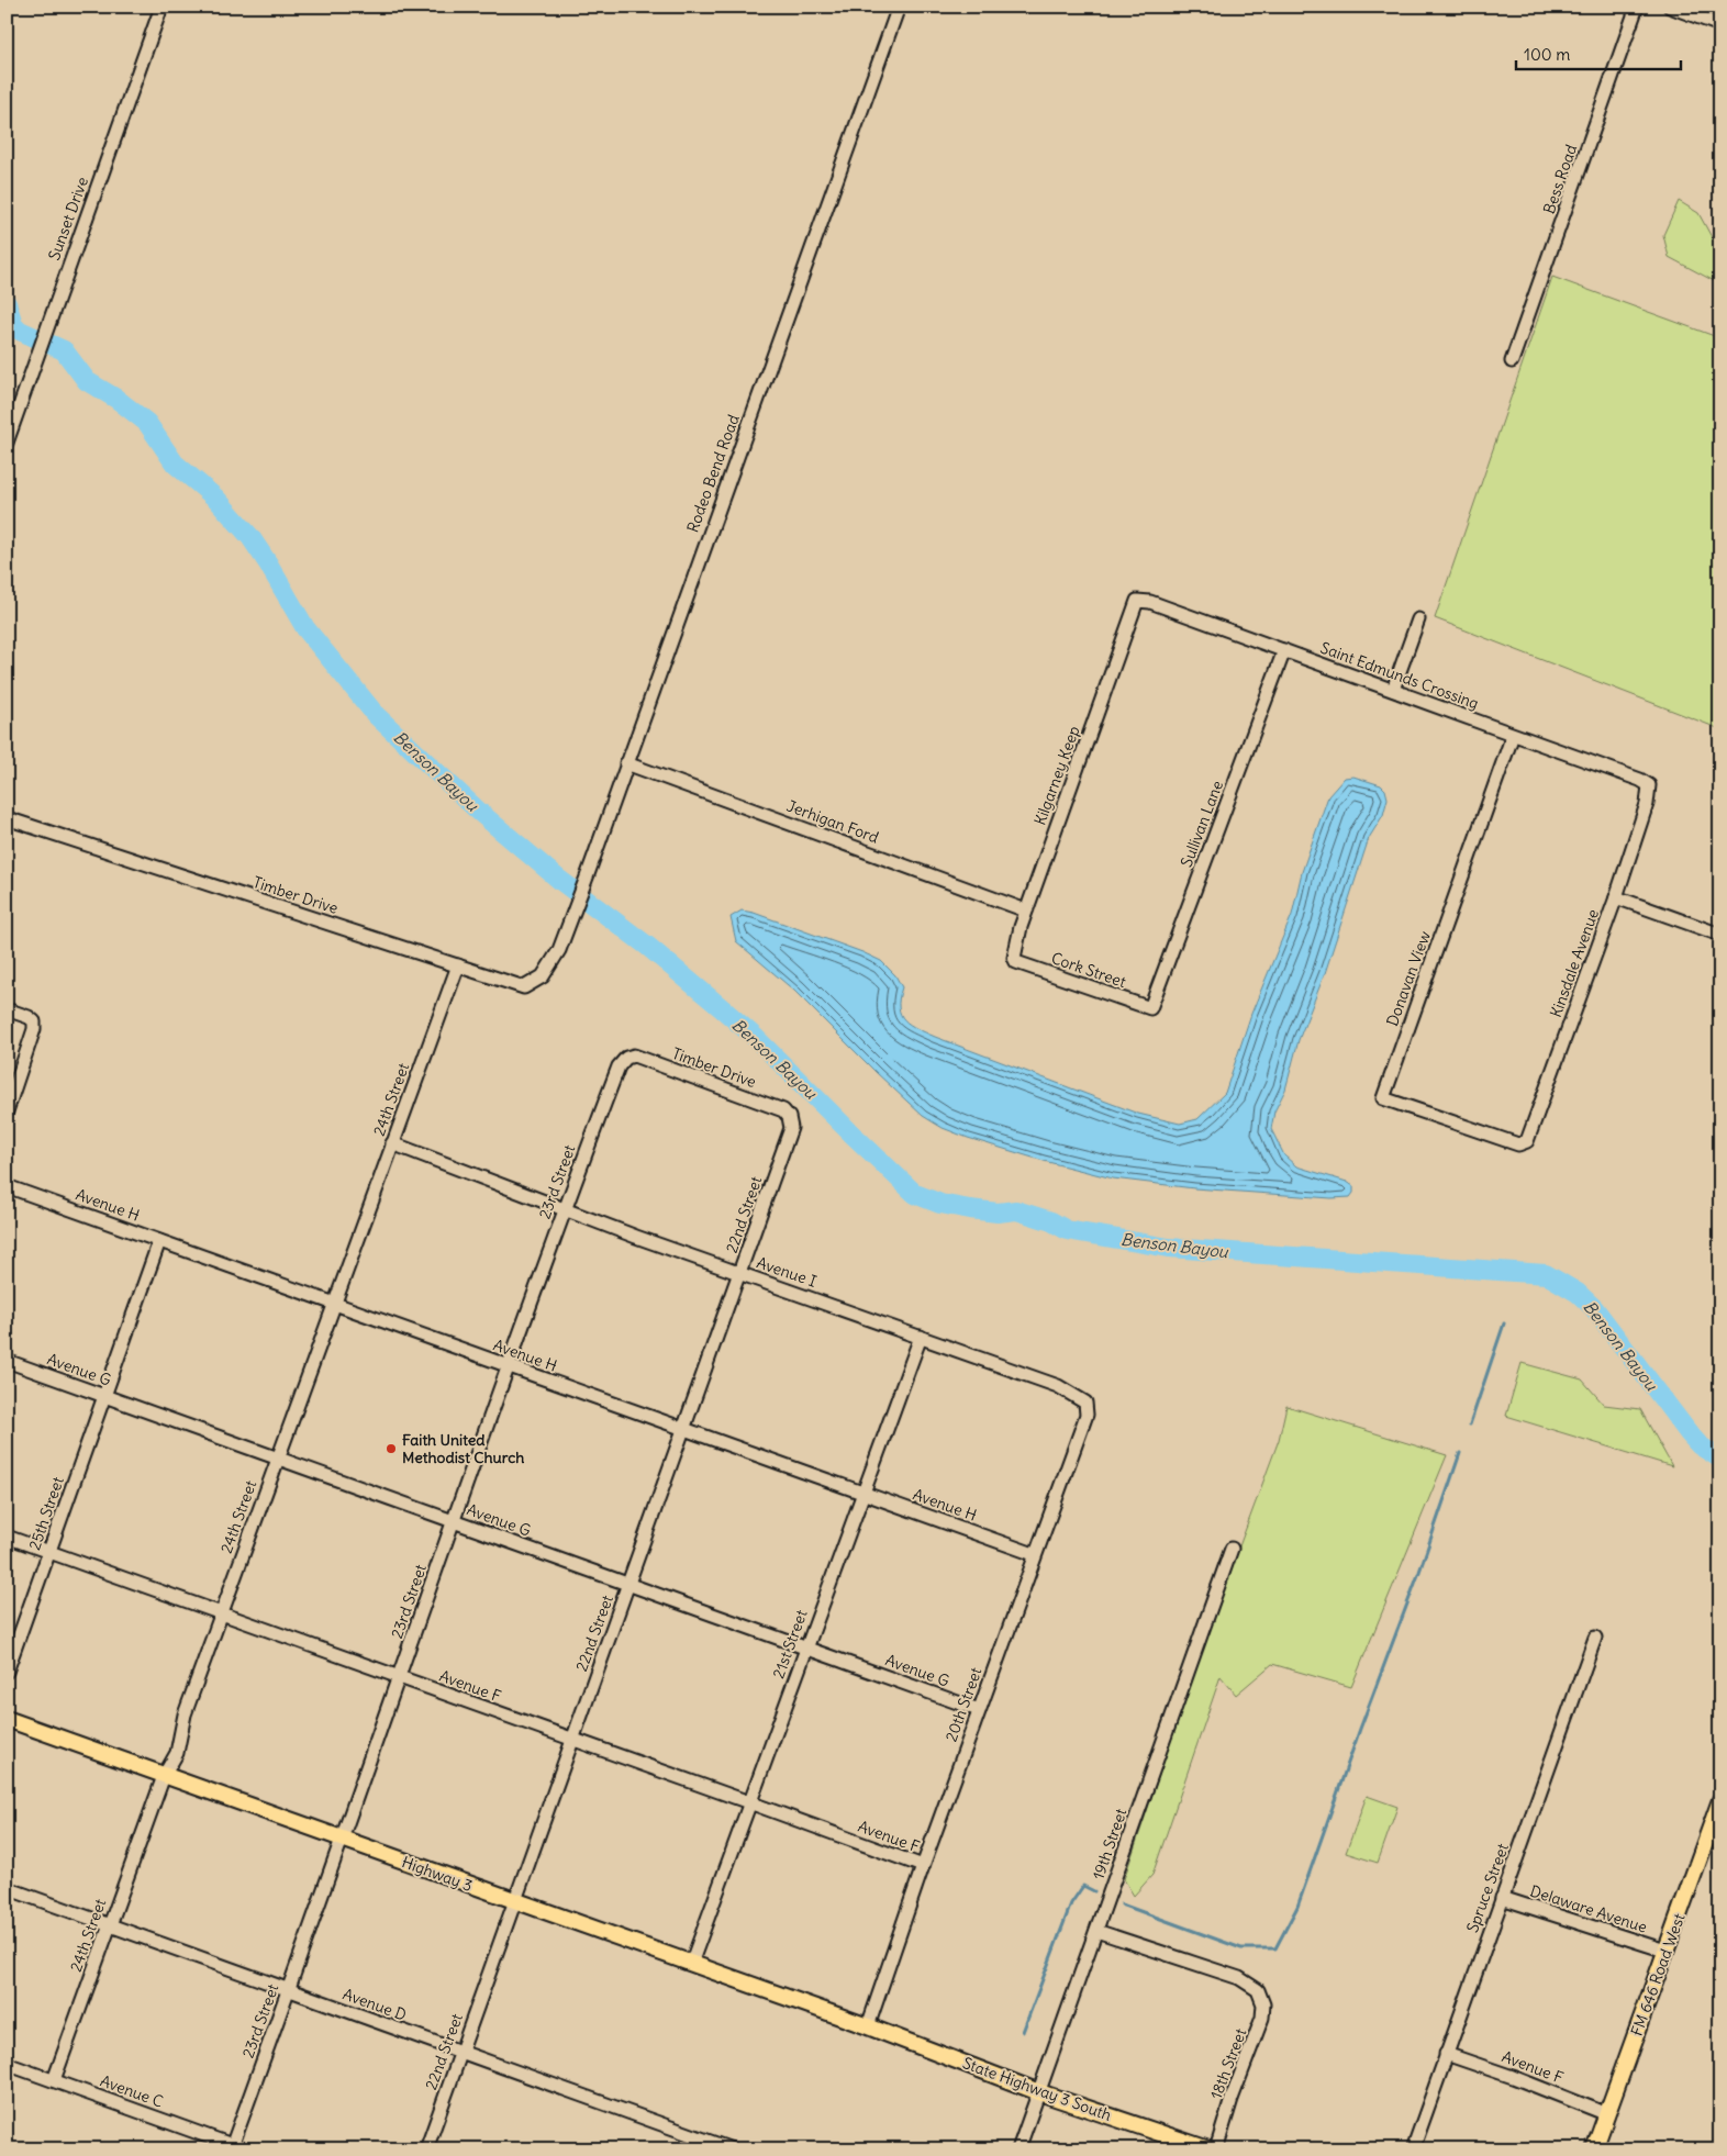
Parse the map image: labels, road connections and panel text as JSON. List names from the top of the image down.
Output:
{
  "streets": {
    "main road": ["Highway 3", "FM 646 Road West", "State Highway 3 South"],
    "street": [
      "Bess Road",
      "Sunset Drive",
      "Rodeo Bend Road",
      "Saint Edmunds Crossing",
      "Kilgarney Keep",
      "Jerhigan Ford",
      "Sullivan Lane",
      "Timber Drive",
      "Kinsdale Avenue",
      "Cork Street",
      "Donavan View",
      "24th Street",
      "23rd Street",
      "Avenue H",
      "22nd Street",
      "Avenue I",
      "Avenue G",
      "25th Street",
      "21st Street",
      "Avenue F",
      "20th Street",
      "19th Street",
      "Spruce Street",
      "Delaware Avenue",
      "Avenue D",
      "18th Street",
      "Avenue C"
    ]
  },
  "crossings": [
    ["Rodeo Bend Road", "Jerhigan Ford"],
    ["Rodeo Bend Road", "Timber Drive"],
    ["Saint Edmunds Crossing", "Kilgarney Keep"],
    ["Saint Edmunds Crossing", "Sullivan Lane"],
    ["Saint Edmunds Crossing", "Kinsdale Avenue"],
    ["Saint Edmunds Crossing", "Donavan View"],
    ["Kilgarney Keep", "Jerhigan Ford"],
    ["Kilgarney Keep", "Cork Street"],
    ["Sullivan Lane", "Cork Street"],
    ["Timber Drive", "24th Street"],
    ["Timber Drive", "23rd Street"],
    ["Timber Drive", "22nd Street"],
    ["Kinsdale Avenue", "Donavan View"],
    ["24th Street", "Avenue H"],
    ["24th Street", "Avenue I"],
    ["24th Street", "Avenue G"],
    ["24th Street", "Avenue F"],
    ["24th Street", "Highway 3"],
    ["24th Street", "Avenue D"],
    ["24th Street", "Avenue C"],
    ["23rd Street", "Avenue H"],
    ["23rd Street", "Avenue I"],
    ["23rd Street", "Avenue G"],
    ["23rd Street", "Avenue F"],
    ["23rd Street", "Highway 3"],
    ["23rd Street", "Avenue D"],
    ["23rd Street", "Avenue C"],
    ["Avenue H", "22nd Street"],
    ["Avenue H", "25th Street"],
    ["Avenue H", "21st Street"],
    ["Avenue H", "20th Street"],
    ["22nd Street", "Avenue I"],
    ["22nd Street", "Avenue G"],
    ["22nd Street", "Avenue F"],
    ["22nd Street", "Highway 3"],
    ["22nd Street", "Avenue D"],
    ["Avenue I", "21st Street"],
    ["Avenue I", "20th Street"],
    ["Avenue G", "25th Street"],
    ["Avenue G", "21st Street"],
    ["Avenue G", "20th Street"],
    ["25th Street", "Avenue F"],
    ["21st Street", "Avenue F"],
    ["21st Street", "Highway 3"],
    ["Avenue F", "20th Street"],
    ["Avenue F", "Spruce Street"],
    ["Avenue F", "FM 646 Road West"],
    ["20th Street", "Highway 3"],
    ["20th Street", "State Highway 3 South"],
    ["19th Street", "18th Street"],
    ["19th Street", "State Highway 3 South"],
    ["Highway 3", "State Highway 3 South"],
    ["Spruce Street", "Delaware Avenue"],
    ["Delaware Avenue", "FM 646 Road West"]
  ],
  "water": ["Benson Bayou"],
  "places": ["Faith United Methodist Church"],
  "scale_bar": "100 m"
}
